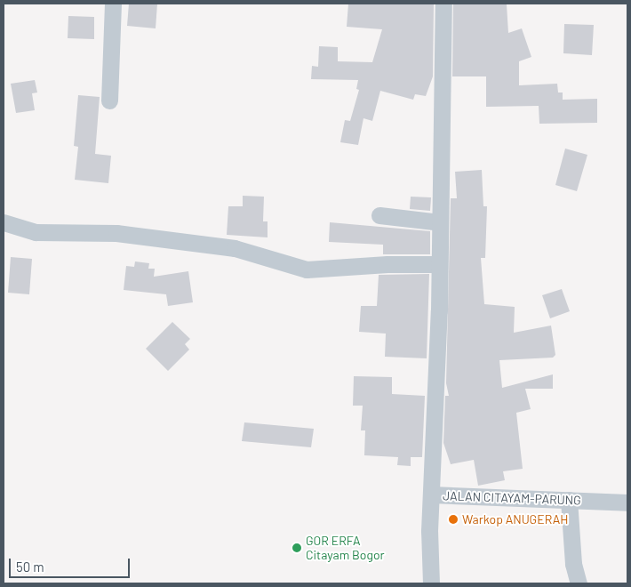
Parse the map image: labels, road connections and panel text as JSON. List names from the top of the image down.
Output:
{
  "streets": {
    "street": ["JALAN CITAYAM-PARUNG"]
  },
  "places": ["Warkop ANUGERAH", "GOR ERFA Citayam Bogor"],
  "scale_bar": "50 m"
}
